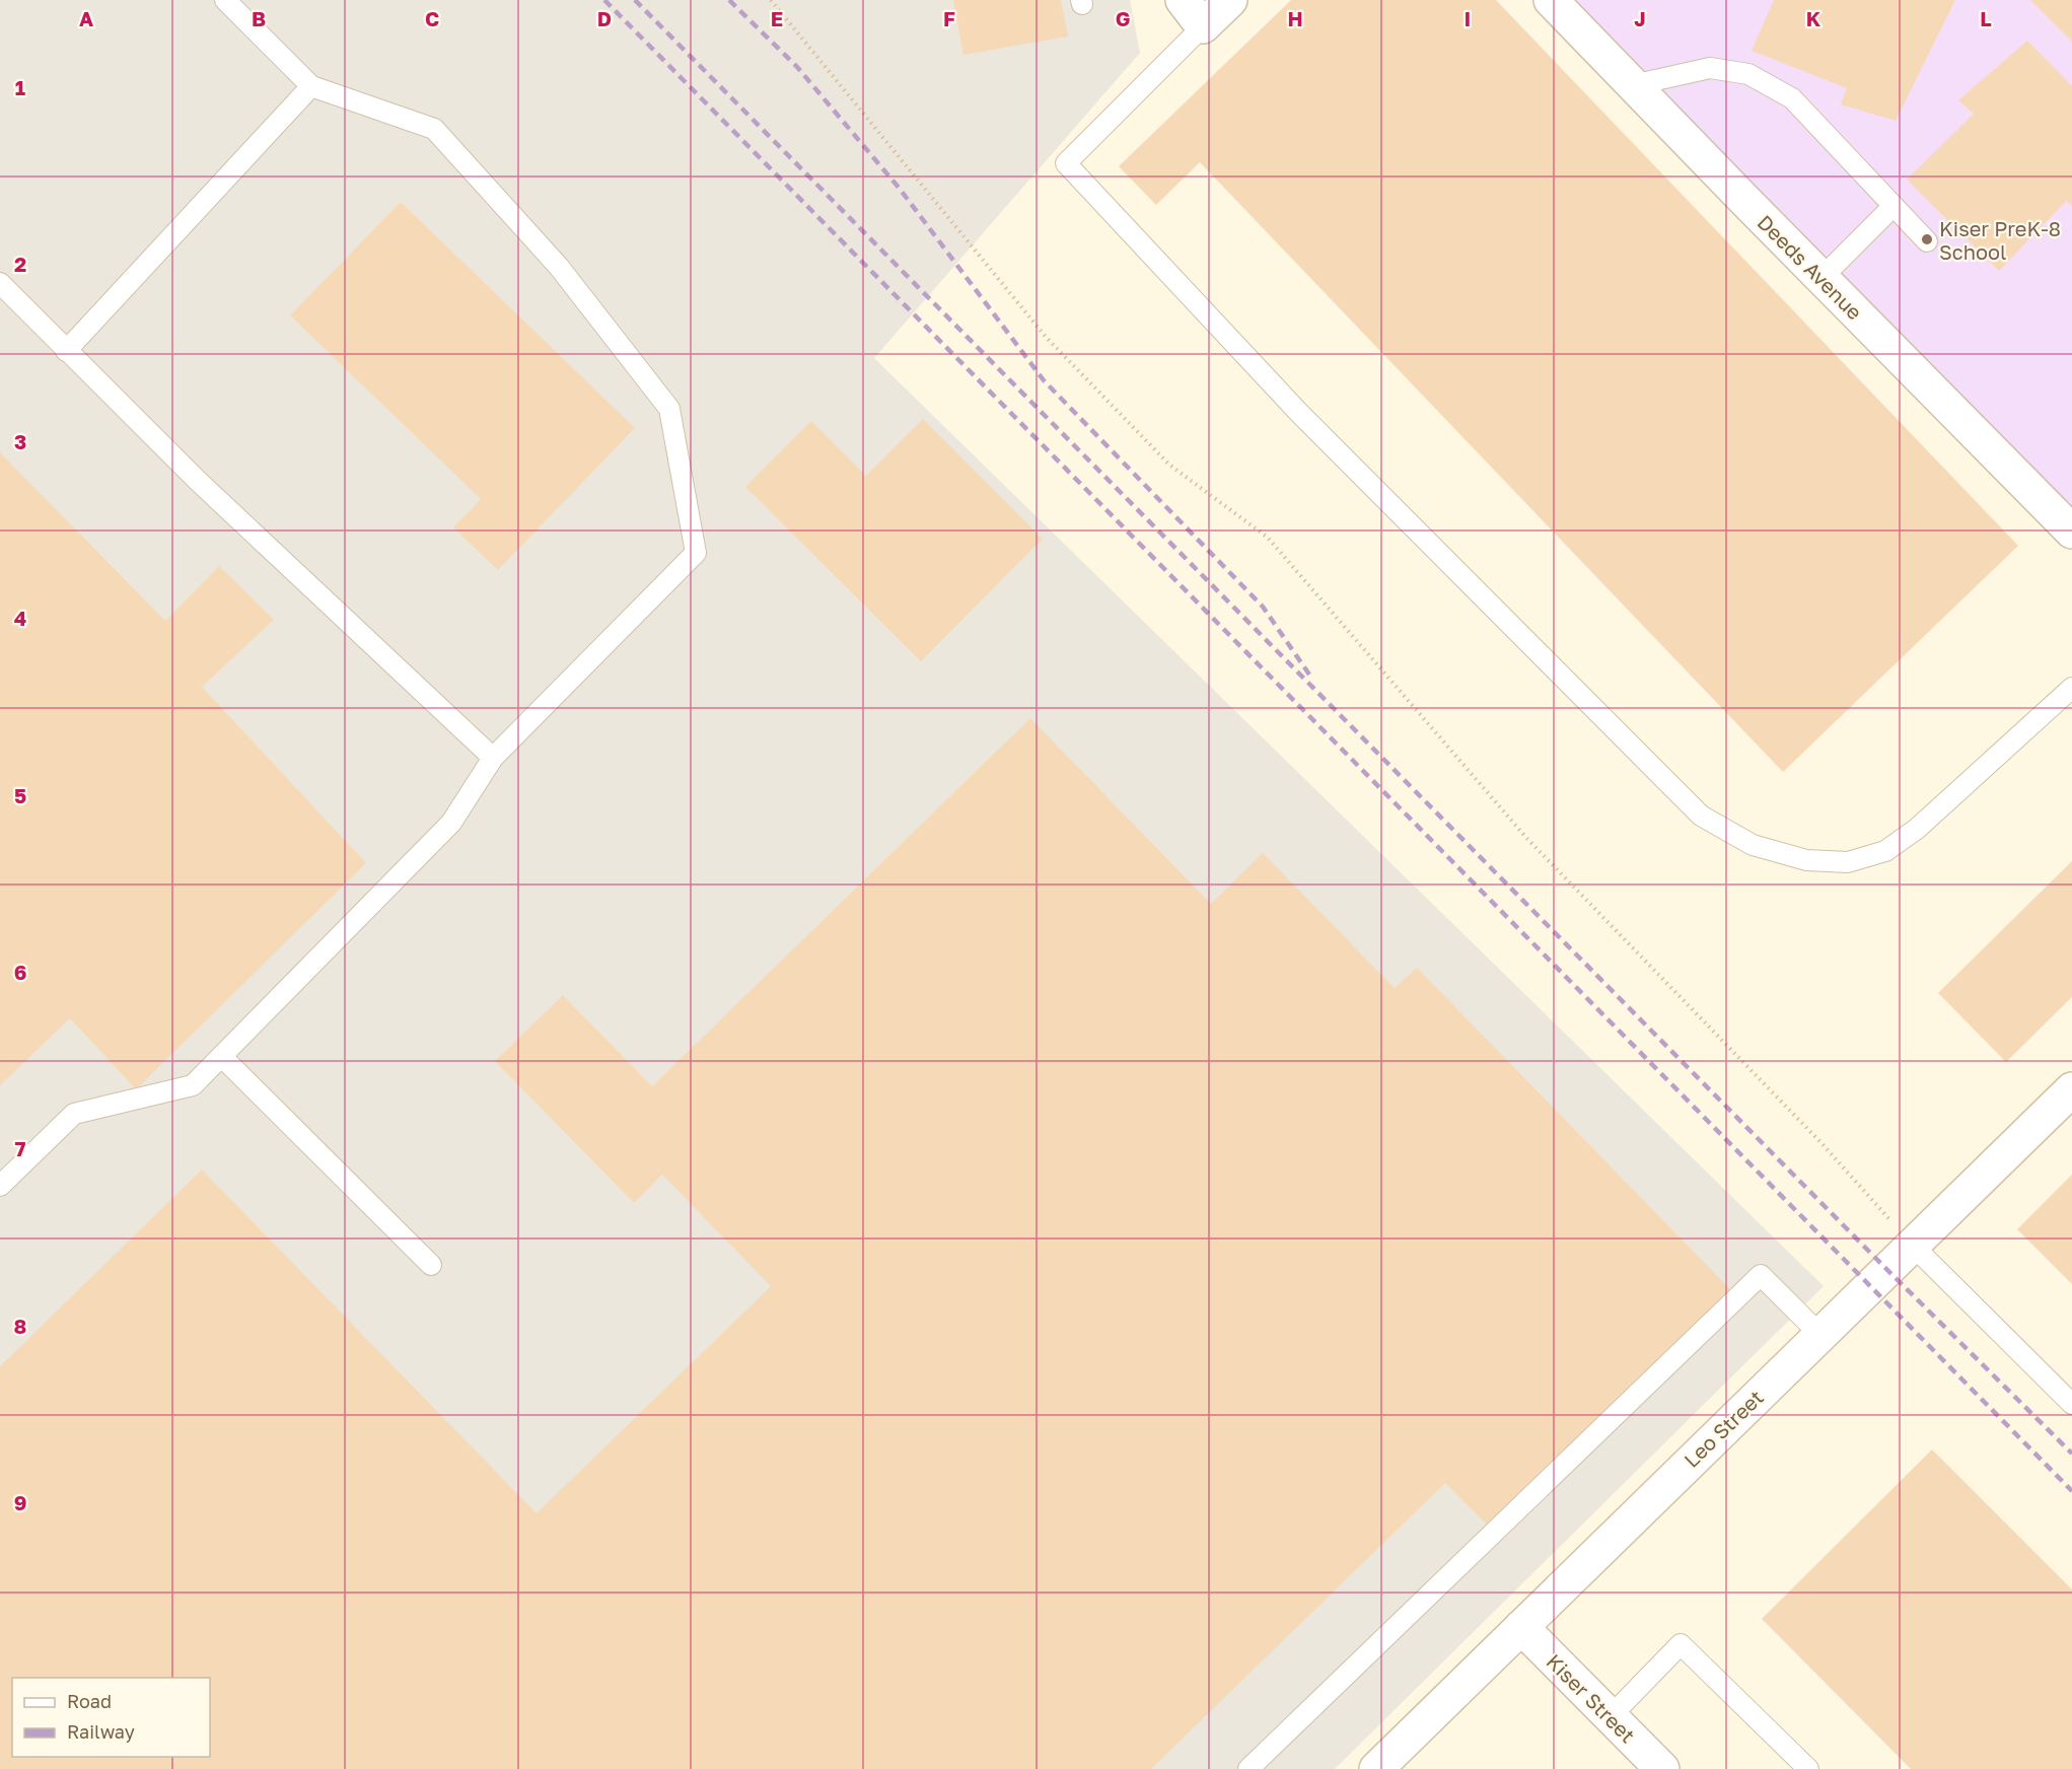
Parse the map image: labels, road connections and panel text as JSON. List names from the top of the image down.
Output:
{
  "streets": {
    "street": ["Deeds Avenue", "Leo Street", "Kiser Street"]
  },
  "crossings": [
    ["Leo Street", "Kiser Street"]
  ],
  "places": ["Kiser PreK-8 School"],
  "legend": ["Road", "Railway"],
  "grid": {
    "columns": [
      "A",
      "B",
      "C",
      "D",
      "E",
      "F",
      "G",
      "H",
      "I",
      "J",
      "K",
      "L"
    ],
    "rows": [
      "1",
      "2",
      "3",
      "4",
      "5",
      "6",
      "7",
      "8",
      "9"
    ]
  }
}
